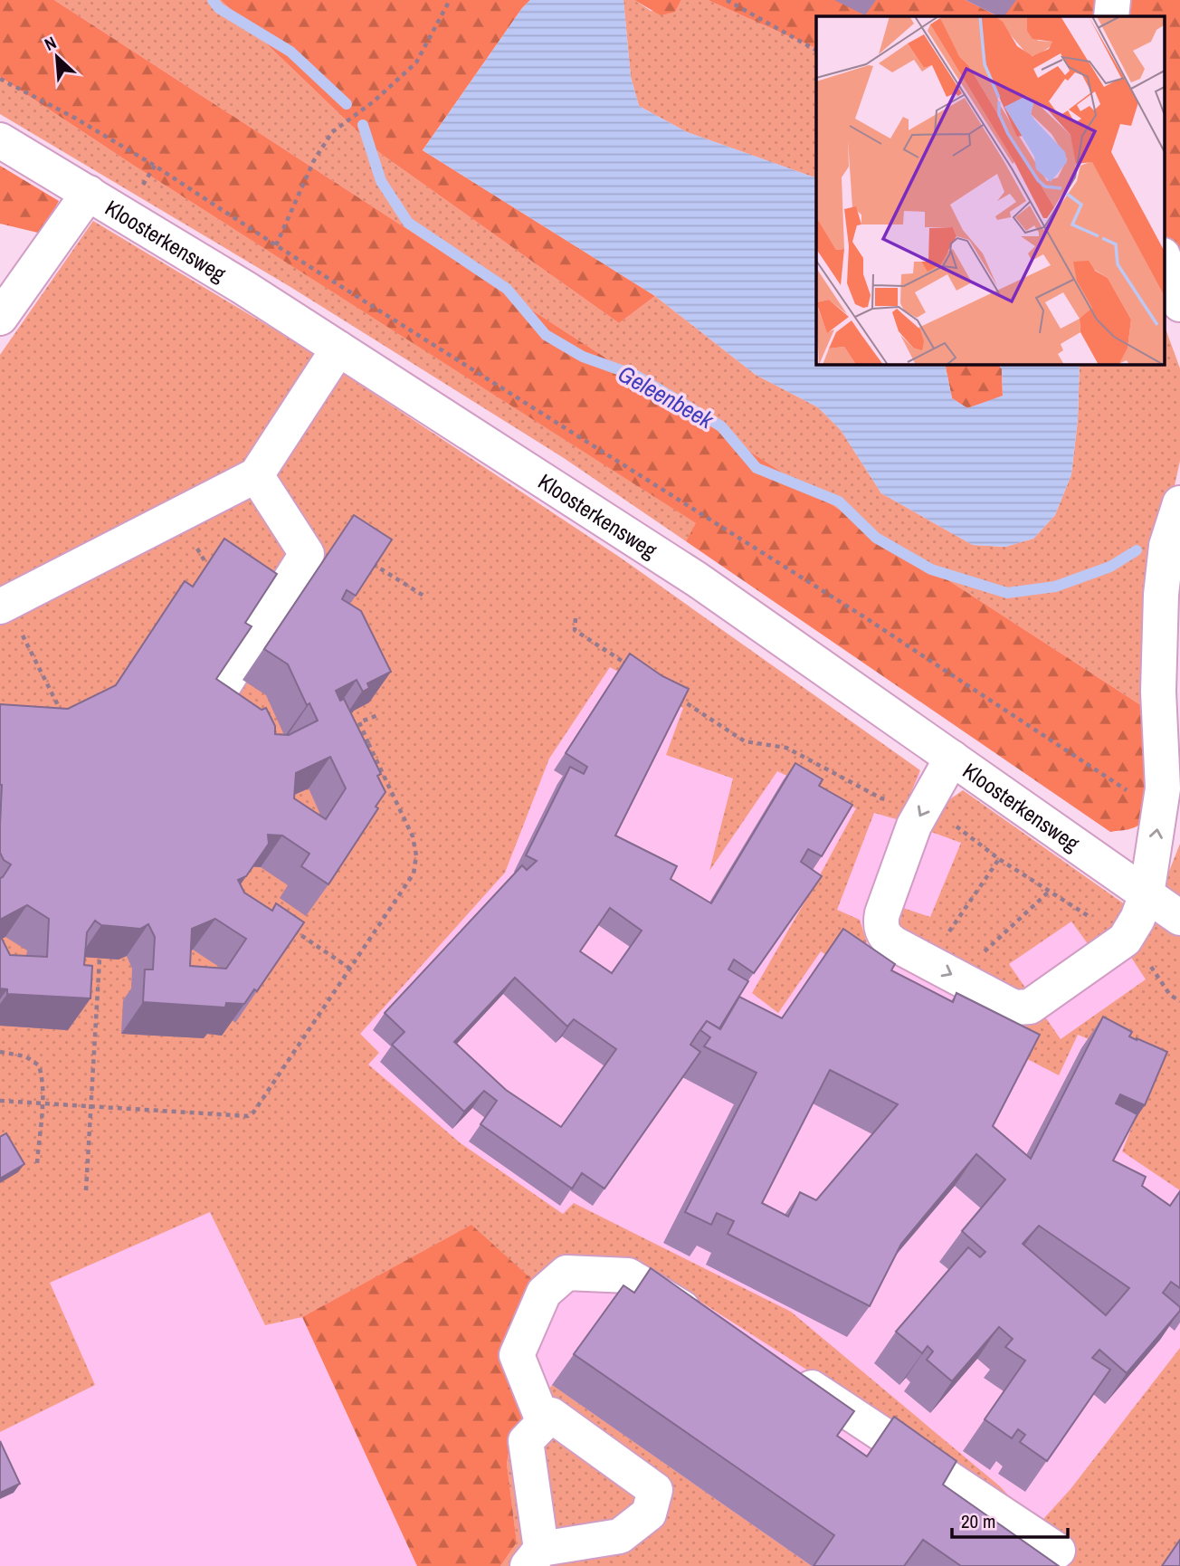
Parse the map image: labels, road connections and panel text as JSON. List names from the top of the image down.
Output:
{
  "streets": {
    "street": ["Kloosterkensweg"]
  },
  "water": ["Geleenbeek"],
  "scale_bar": "20 m",
  "north": "top left"
}
